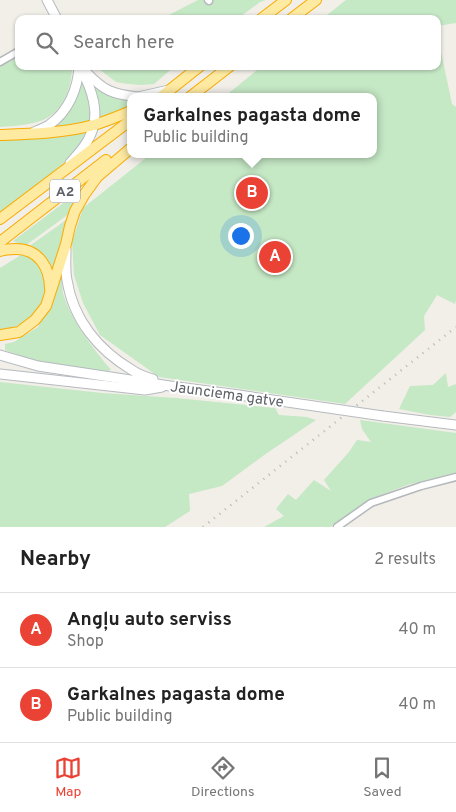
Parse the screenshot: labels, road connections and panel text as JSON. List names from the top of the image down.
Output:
{
  "streets": {
    "highway": ["A2"],
    "main road": ["Jaunciema gatve"]
  },
  "page": {
    "search": "Search here",
    "popup": ["Garkalnes pagasta dome", "Public building"],
    "pins": ["B", "A"],
    "heading": ["Nearby", "2 results"],
    "list": [
      {
        "mark": "A",
        "name": "Angļu auto serviss",
        "note": "Shop",
        "value": "40 m"
      },
      {
        "mark": "B",
        "name": "Garkalnes pagasta dome",
        "note": "Public building",
        "value": "40 m"
      }
    ],
    "nav": ["Map", "Directions", "Saved"]
  }
}
